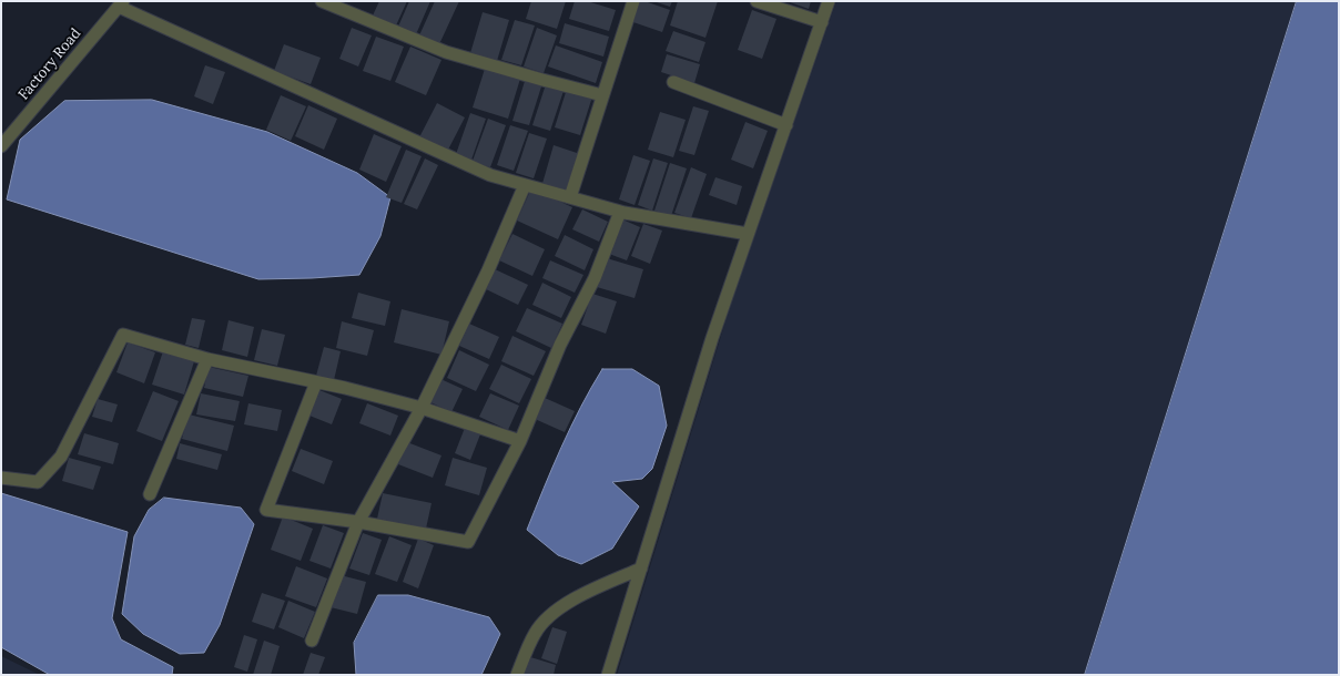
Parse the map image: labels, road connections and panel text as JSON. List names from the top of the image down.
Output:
{
  "streets": {
    "street": ["Factory Road"]
  }
}
